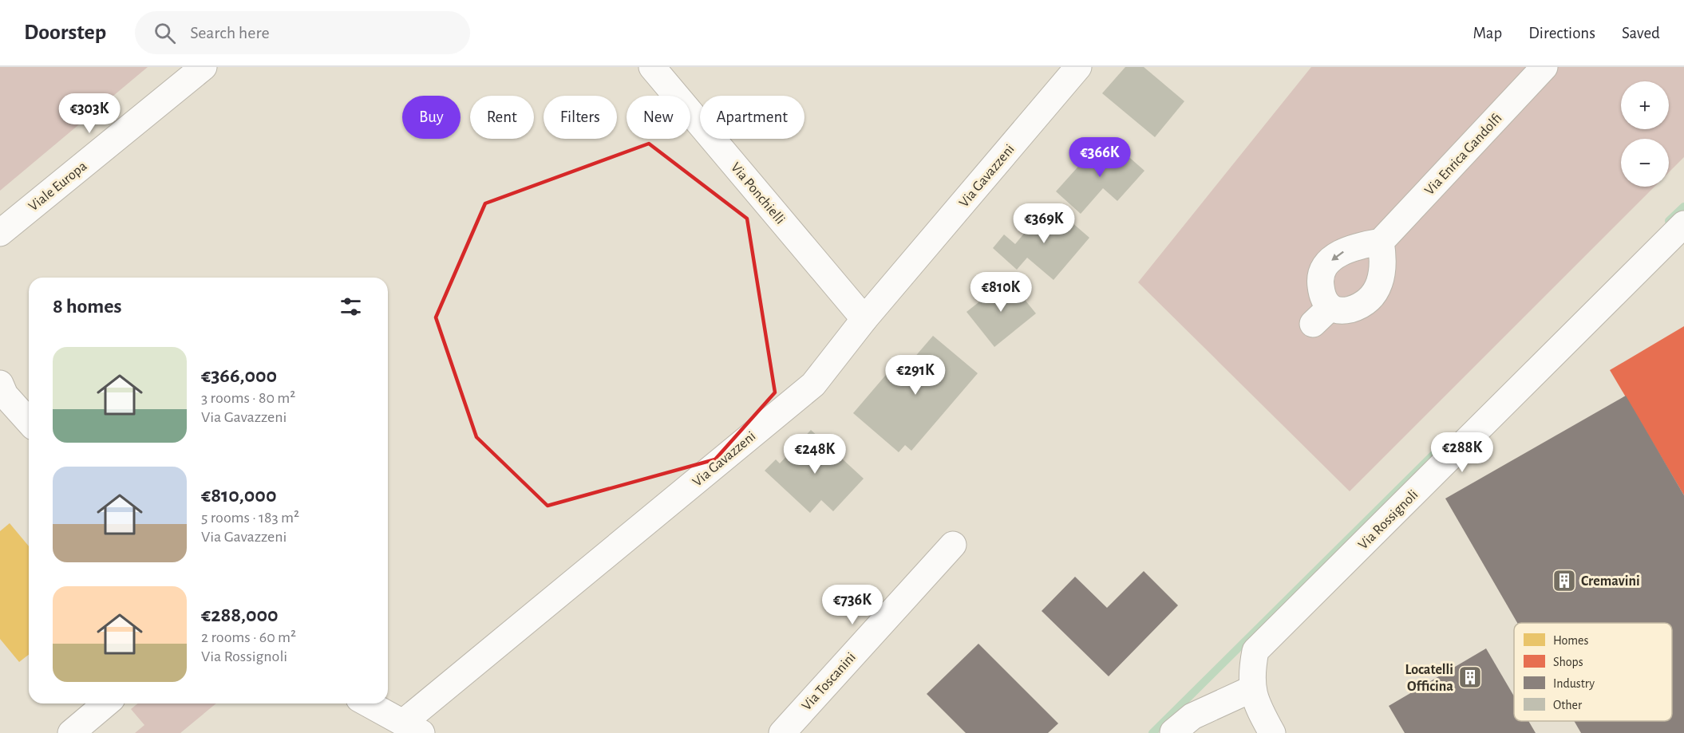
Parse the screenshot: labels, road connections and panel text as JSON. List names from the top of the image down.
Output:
{
  "streets": {
    "street": [
      "Via Enrica Gandolfi",
      "Via Gavazzeni",
      "Viale Europa",
      "Via Ponchielli",
      "Via Rossignoli",
      "Via Toscanini"
    ]
  },
  "crossings": [
    ["Via Gavazzeni", "Via Ponchielli"]
  ],
  "places": {
    "building": ["Cremavini", "Locatelli Officina"]
  },
  "legend": [
    "Homes",
    "Shops",
    "Industry",
    "Other"
  ],
  "page": {
    "header": "Doorstep",
    "search": "Search here",
    "nav": ["Map", "Directions", "Saved"],
    "map_buttons": ["+", "−"],
    "price": [
      "€303K",
      "€366K",
      "€369K",
      "€810K",
      "€291K",
      "€288K",
      "€248K",
      "€736K"
    ],
    "chip": [
      "Buy",
      "Rent",
      "Filters",
      "New",
      "Apartment"
    ],
    "heading": "8 homes",
    "list": [
      {
        "name": "€366,000",
        "note": "3 rooms · 80 m² · Via Gavazzeni"
      },
      {
        "name": "€810,000",
        "note": "5 rooms · 183 m² · Via Gavazzeni"
      },
      {
        "name": "€288,000",
        "note": "2 rooms · 60 m² · Via Rossignoli"
      }
    ]
  }
}
